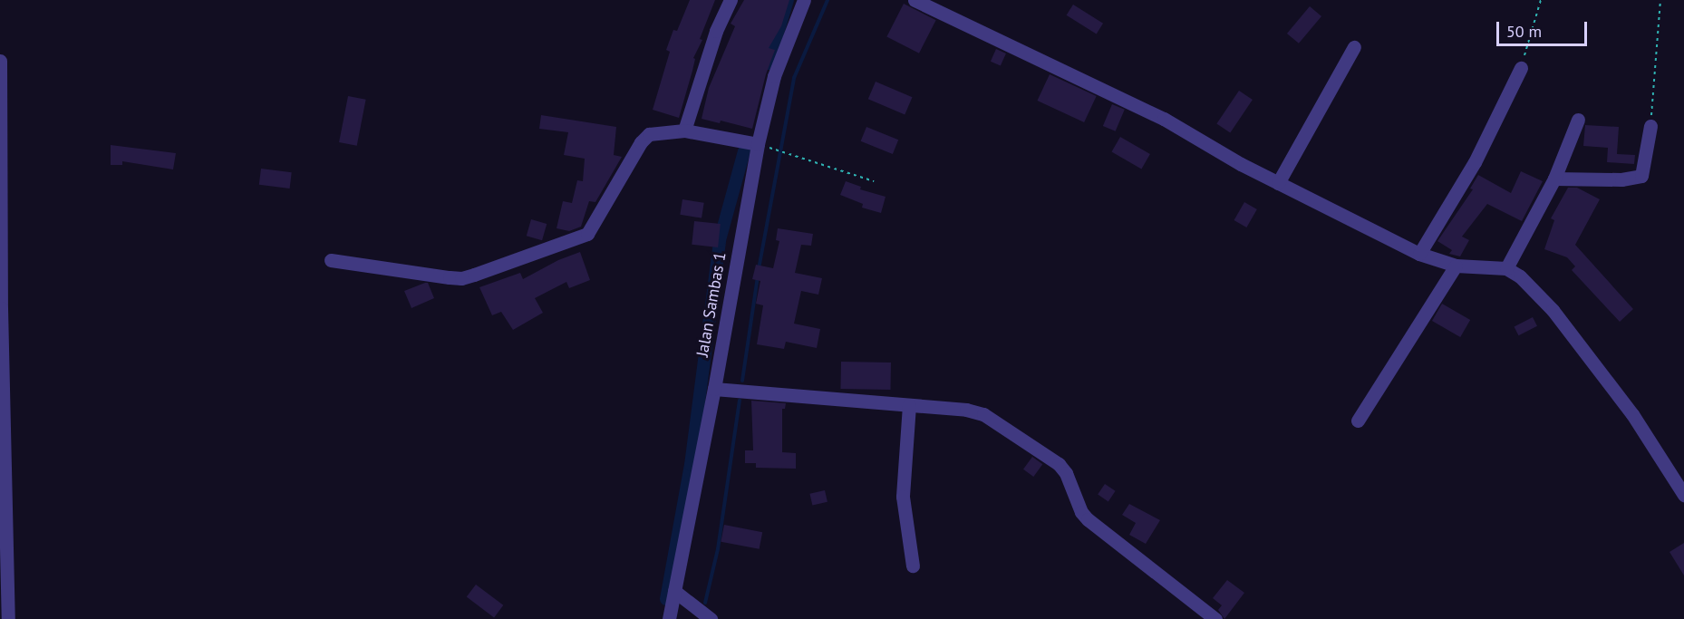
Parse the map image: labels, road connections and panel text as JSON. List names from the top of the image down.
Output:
{
  "streets": {
    "street": ["Jalan Sambas 1"]
  },
  "scale_bar": "50 m"
}
